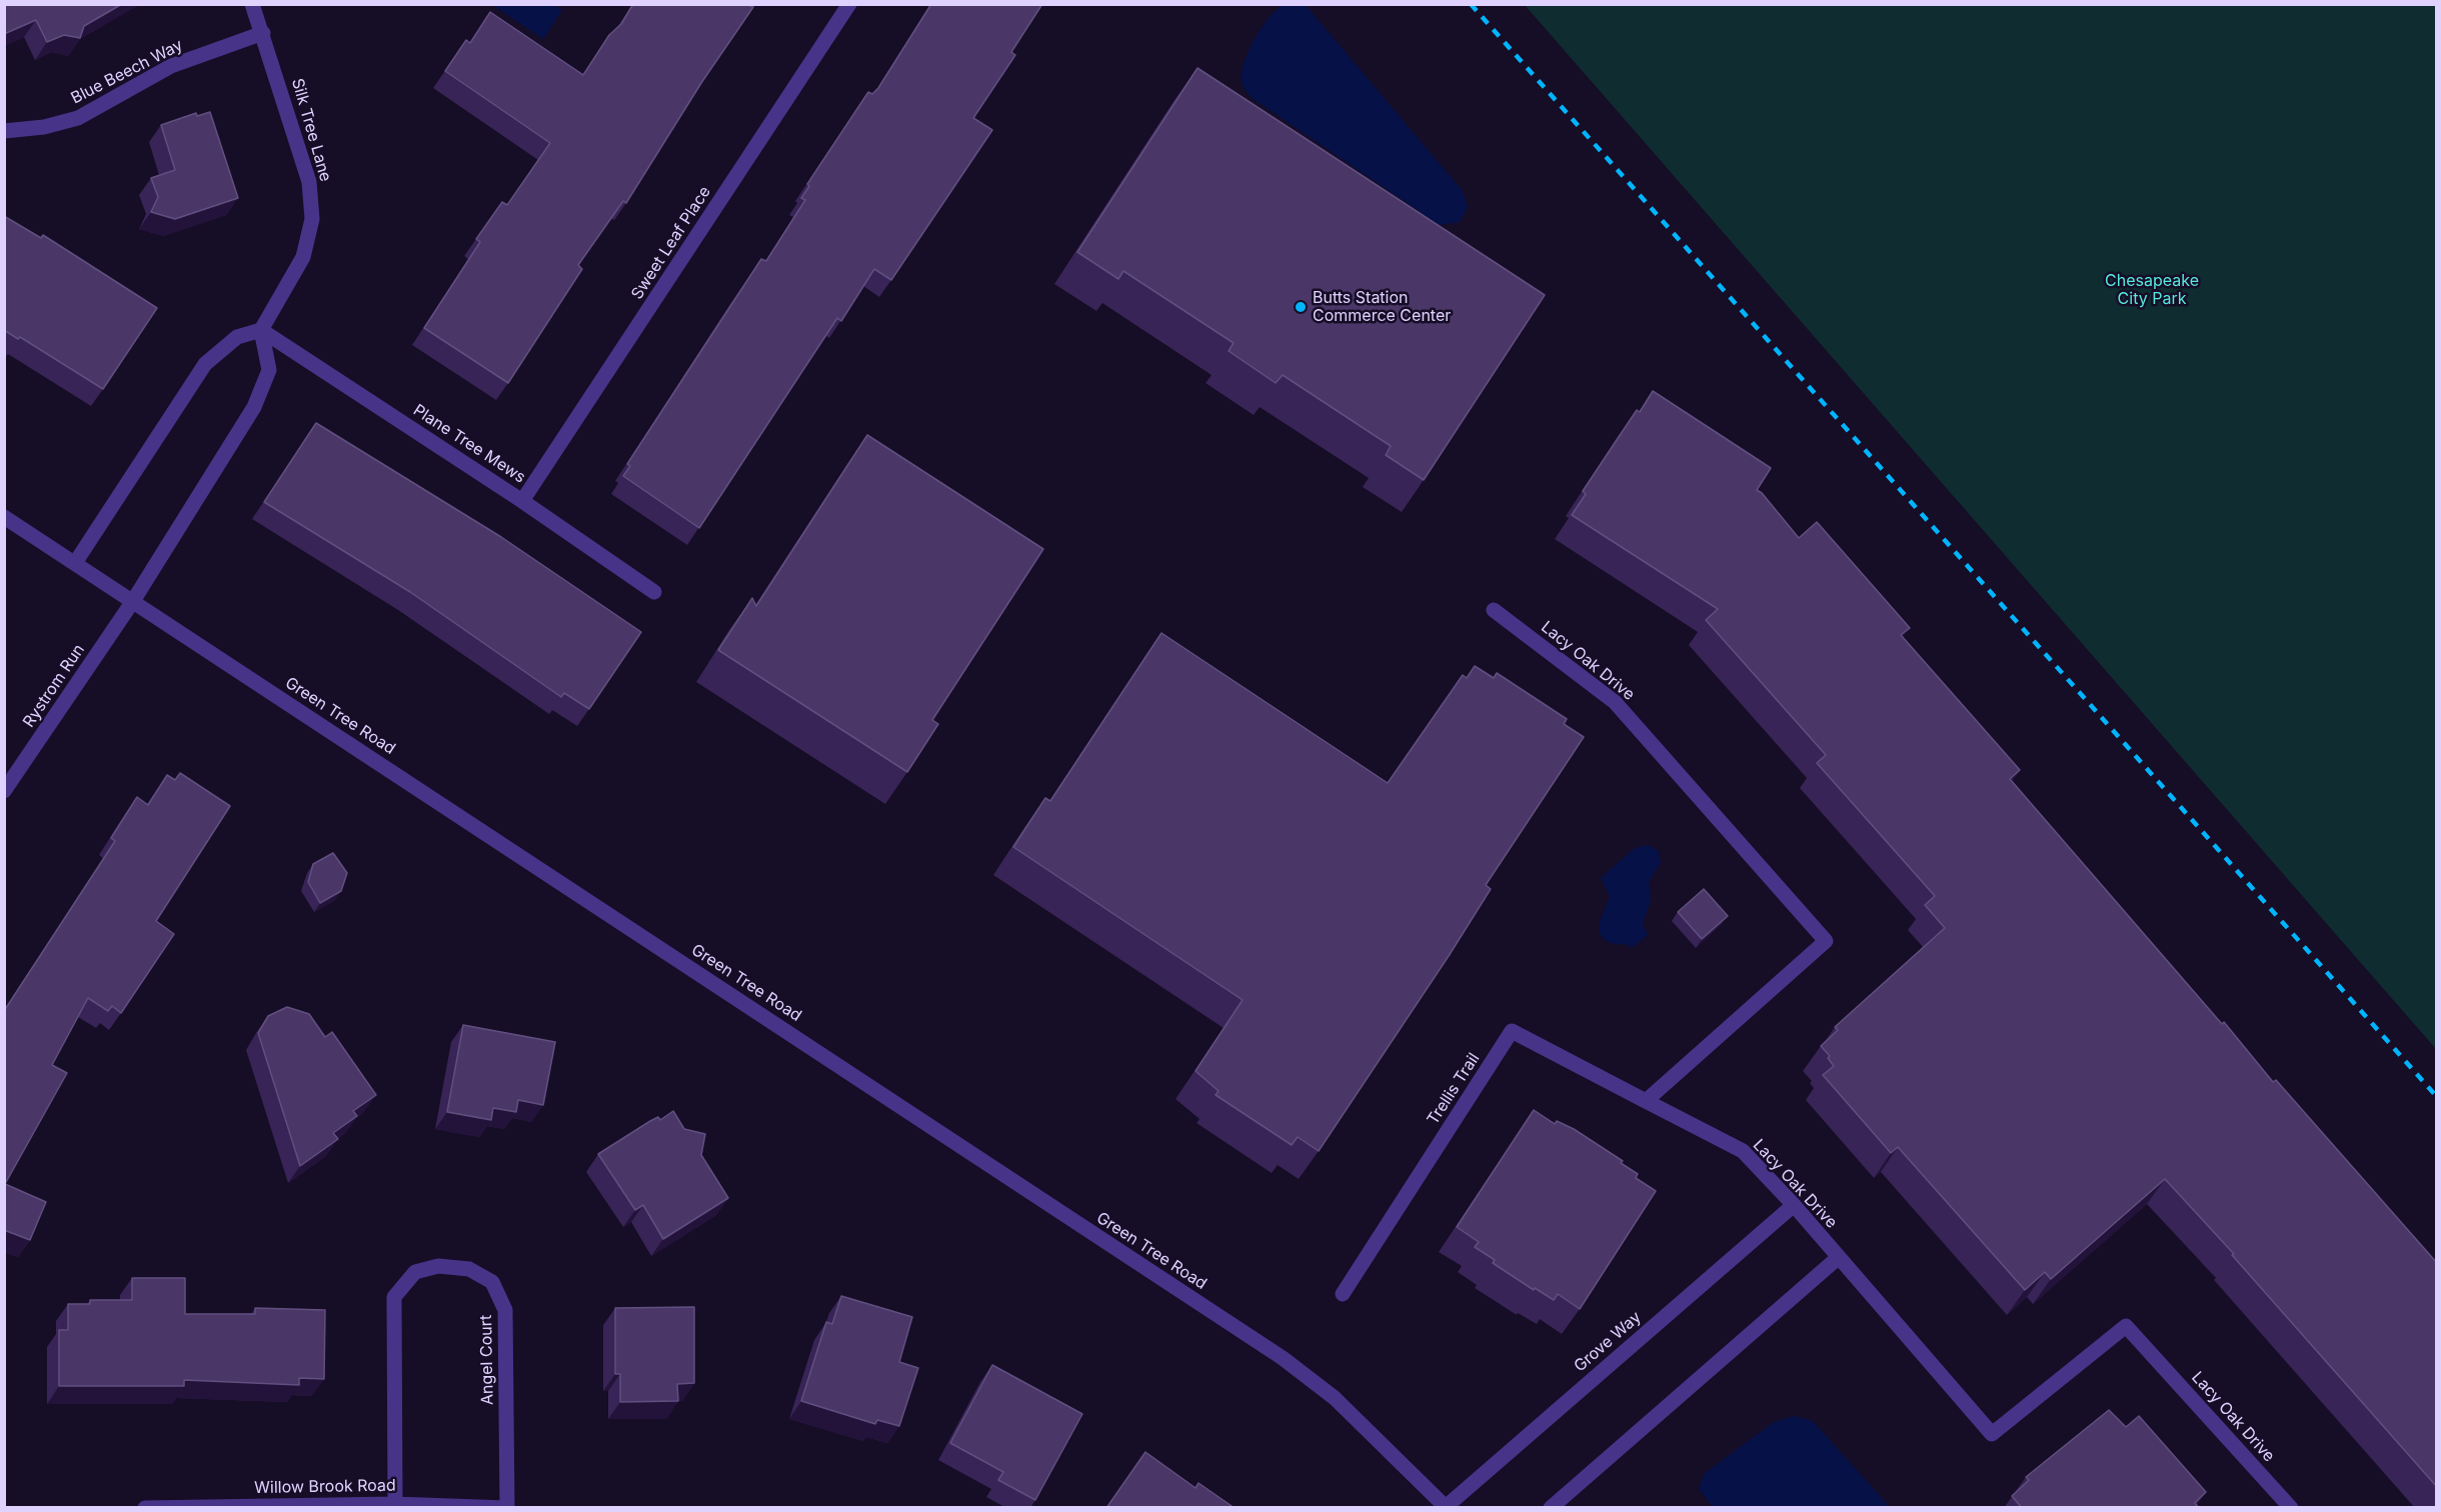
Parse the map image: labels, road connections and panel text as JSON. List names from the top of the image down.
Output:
{
  "streets": {
    "street": [
      "Blue Beech Way",
      "Silk Tree Lane",
      "Sweet Leaf Place",
      "Plane Tree Mews",
      "Lacy Oak Drive",
      "Rystrom Run",
      "Green Tree Road",
      "Trellis Trail",
      "Grove Way",
      "Angel Court",
      "Willow Brook Road"
    ]
  },
  "crossings": [
    ["Blue Beech Way", "Silk Tree Lane"],
    ["Silk Tree Lane", "Plane Tree Mews"],
    ["Sweet Leaf Place", "Plane Tree Mews"],
    ["Lacy Oak Drive", "Trellis Trail"],
    ["Lacy Oak Drive", "Grove Way"],
    ["Rystrom Run", "Green Tree Road"],
    ["Green Tree Road", "Grove Way"],
    ["Angel Court", "Willow Brook Road"]
  ],
  "parks": ["Chesapeake City Park"],
  "places": ["Butts Station Commerce Center"]
}
